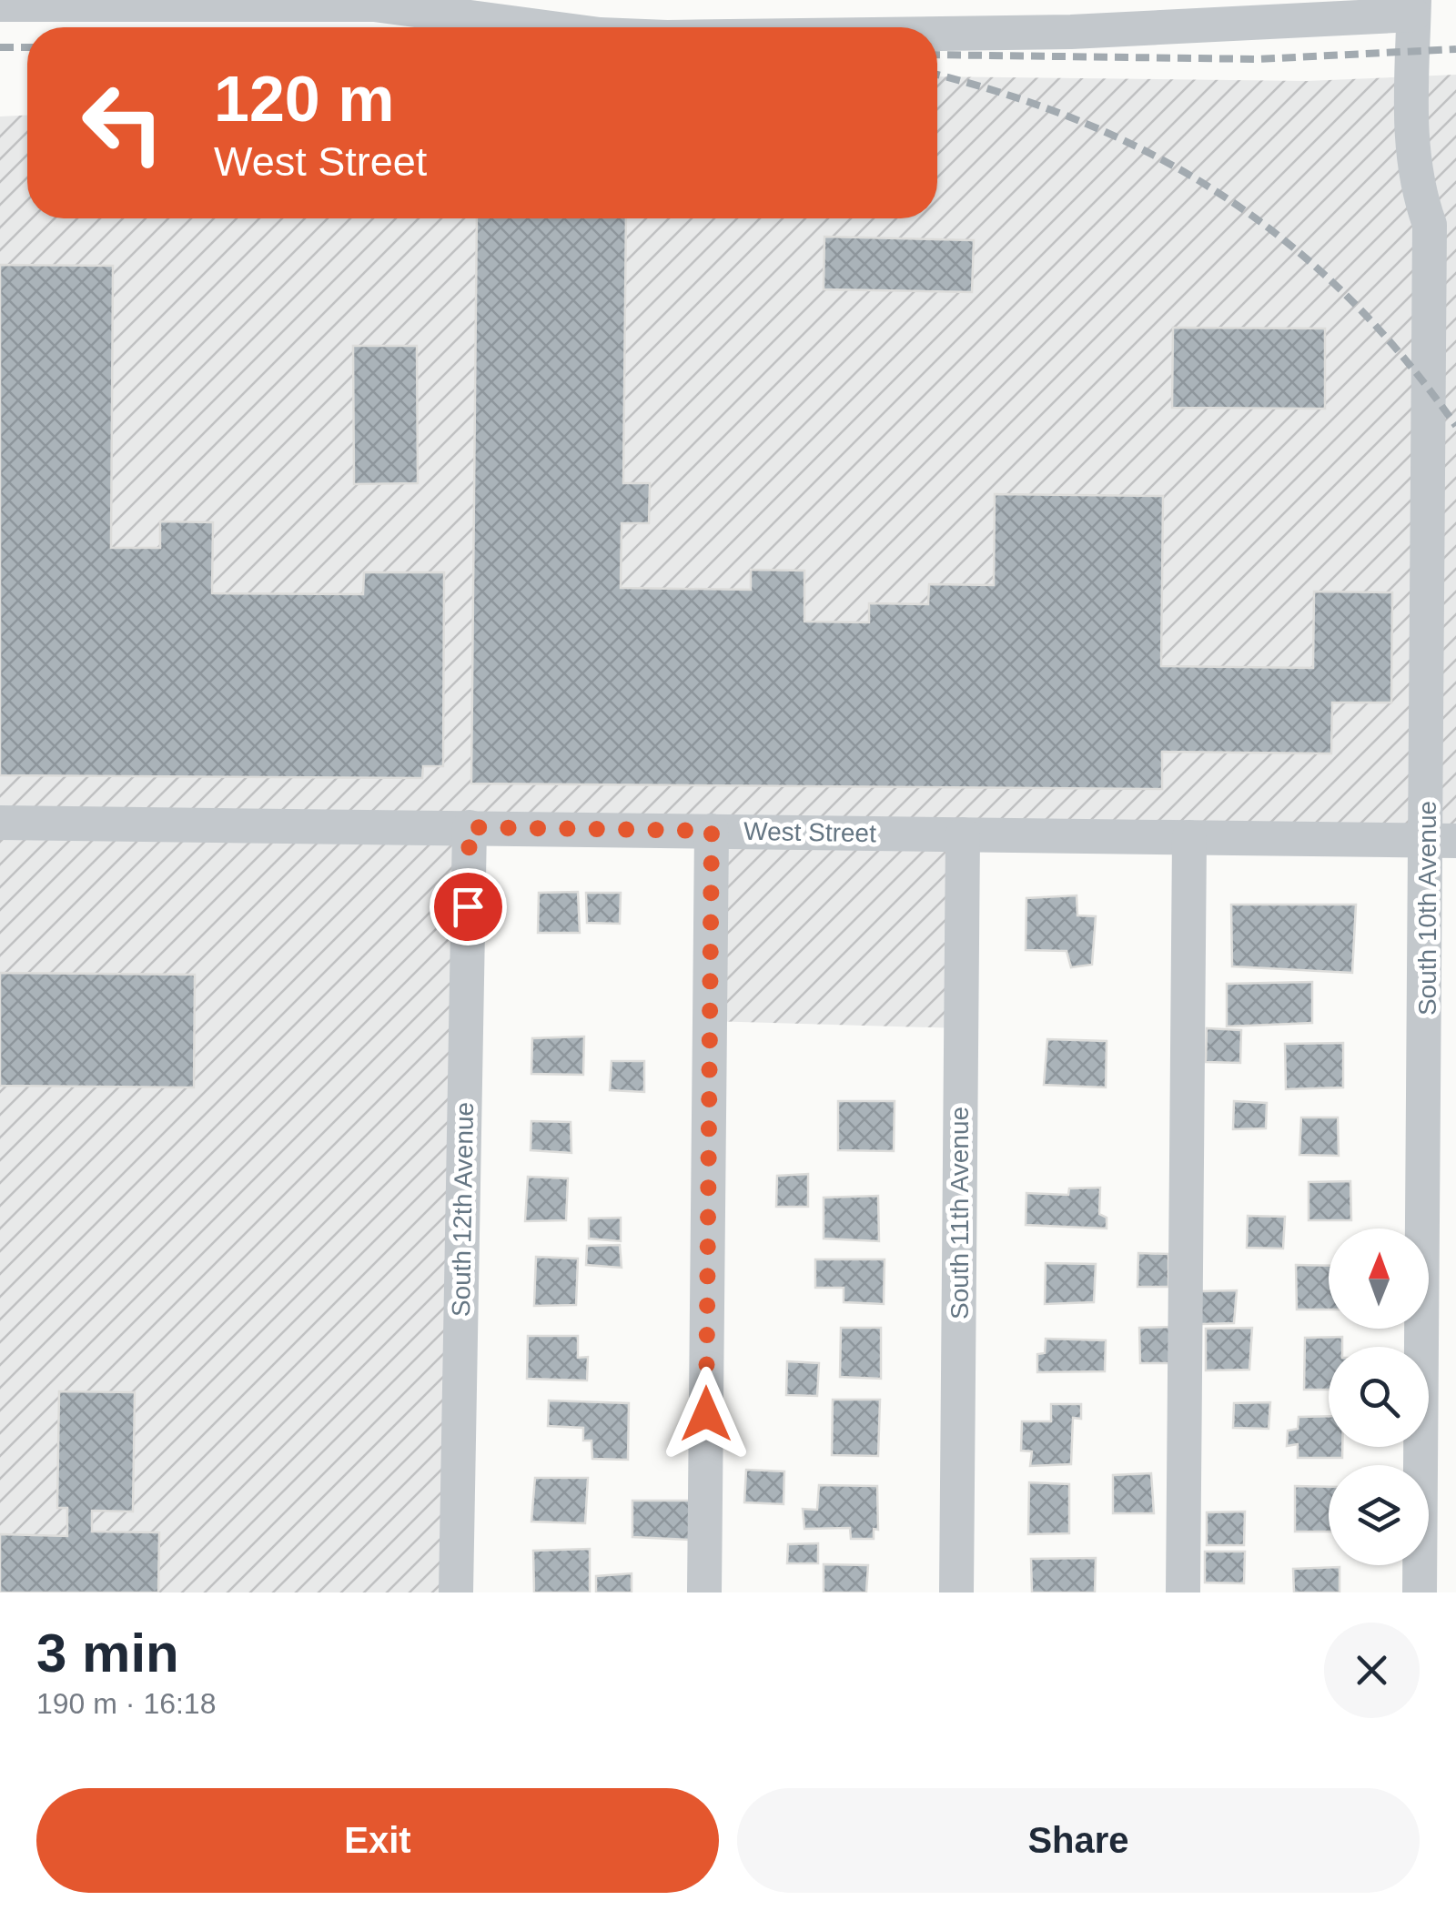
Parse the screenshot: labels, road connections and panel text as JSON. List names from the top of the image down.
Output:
{
  "streets": {
    "street": [
      "West Street",
      "South 10th Avenue",
      "South 12th Avenue",
      "South 11th Avenue"
    ]
  },
  "crossings": [
    ["West Street", "South 10th Avenue"],
    ["West Street", "South 12th Avenue"],
    ["West Street", "South 11th Avenue"]
  ],
  "north": "top",
  "page": {
    "turn": ["120 m", "West Street"],
    "heading": ["3 min", "190 m · 16:18"],
    "buttons": ["Exit", "Share"]
  }
}
